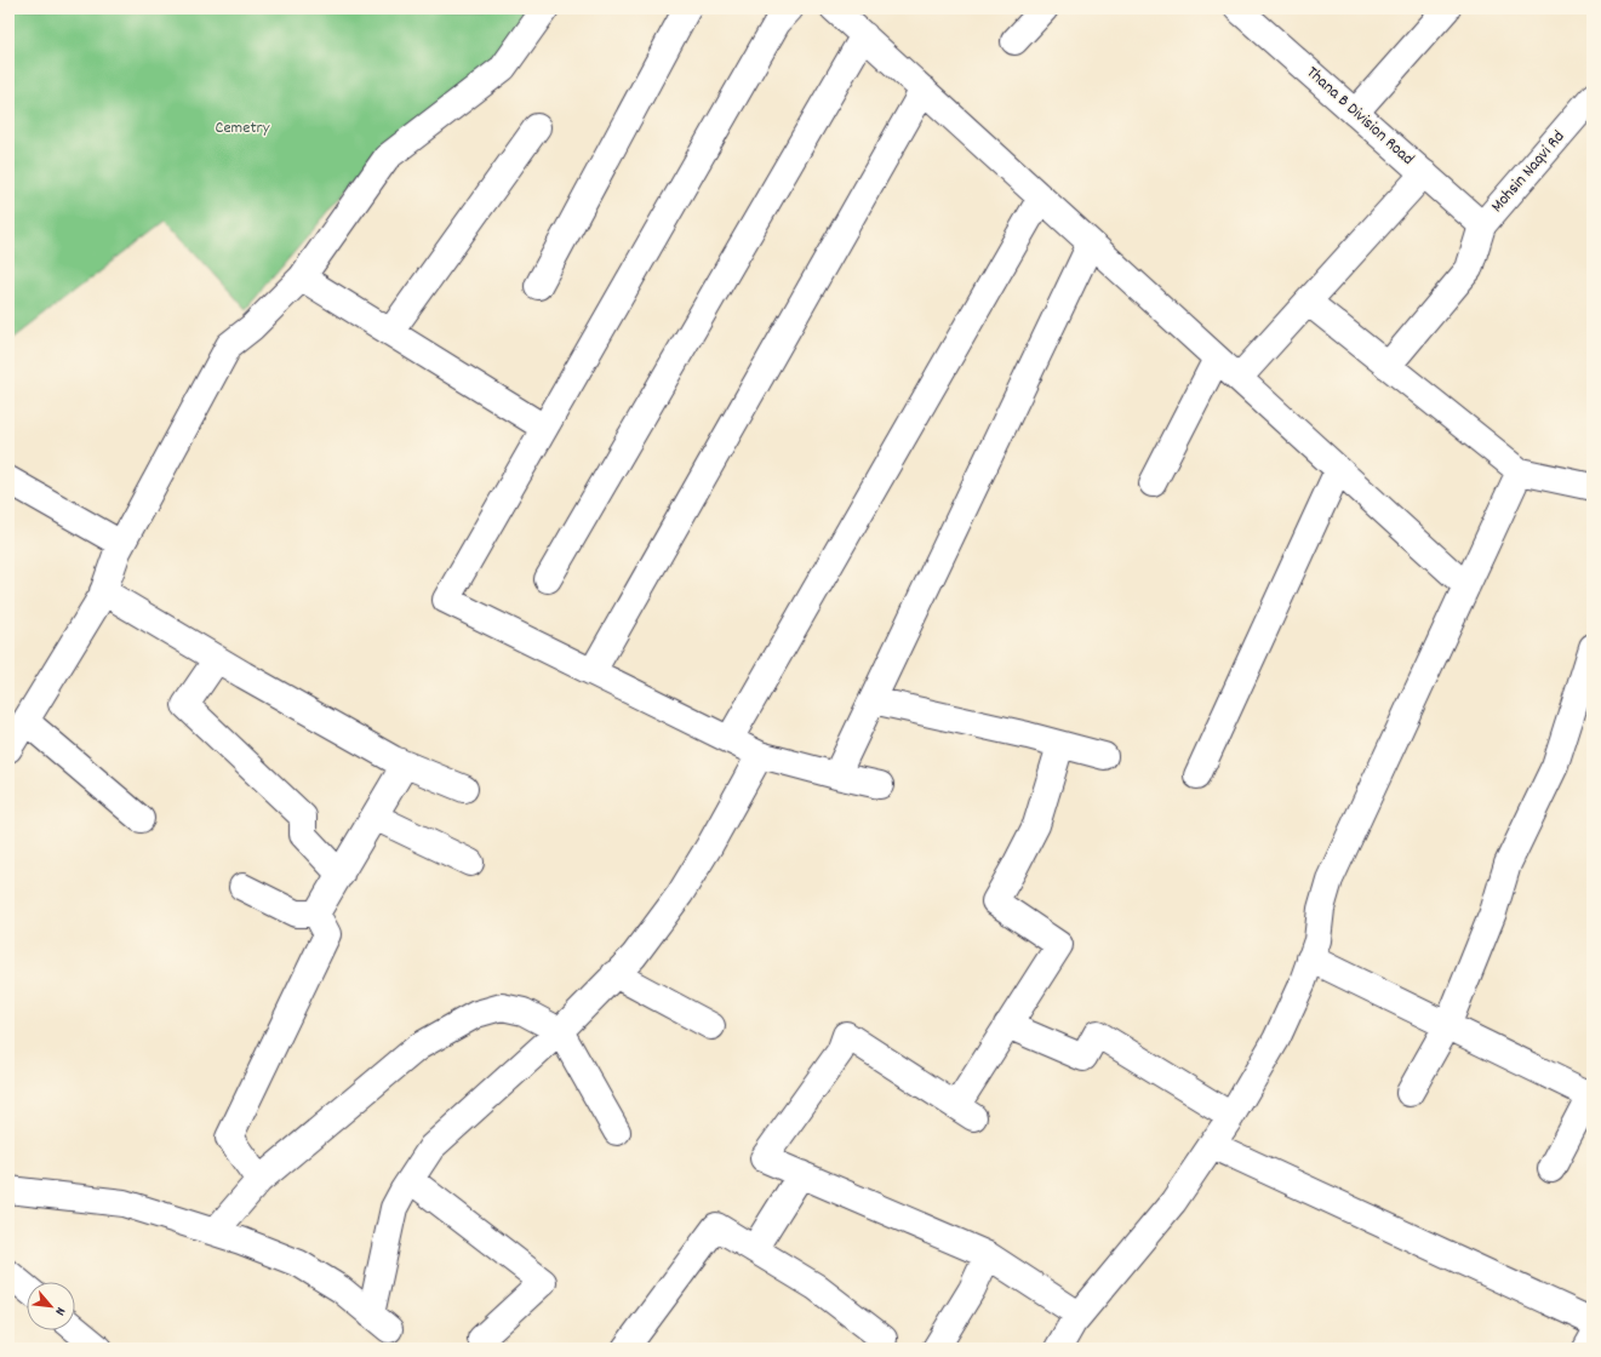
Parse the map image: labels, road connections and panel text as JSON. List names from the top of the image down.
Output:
{
  "streets": {
    "street": ["Thana B Division Road", "Mohsin Naqvi Rd"]
  },
  "crossings": [
    ["Thana B Division Road", "Mohsin Naqvi Rd"]
  ],
  "parks": ["Cemetry"],
  "north": "bottom right"
}
